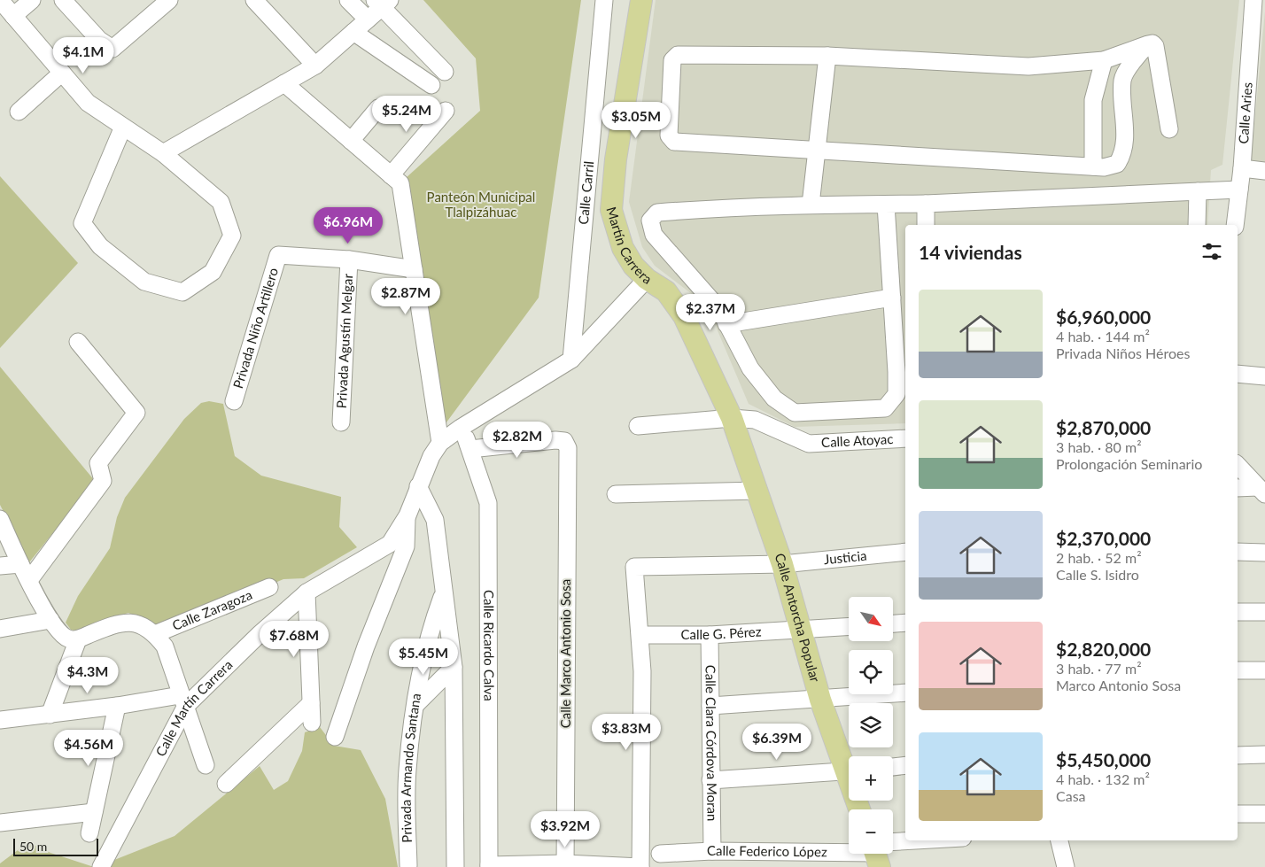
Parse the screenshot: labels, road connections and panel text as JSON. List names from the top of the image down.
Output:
{
  "streets": {
    "main road": ["Martín Carrera", "Calle Antorcha Popular"],
    "street": [
      "Calle Aries",
      "Calle Carril",
      "Privada Niño Artillero",
      "Privada Agustín Melgar",
      "Calle Atoyac",
      "Justicia",
      "Calle Zaragoza",
      "Calle G. Pérez",
      "Calle Ricardo Calva",
      "Calle Marco Antonio Sosa",
      "Calle Martín Carrera",
      "Calle Clara Córdova Moran",
      "Privada Armando Santana",
      "Calle Federico López"
    ]
  },
  "crossings": [
    ["Calle Carril", "Martín Carrera"],
    ["Martín Carrera", "Calle Antorcha Popular"],
    ["Martín Carrera", "Calle Ricardo Calva"],
    ["Martín Carrera", "Calle Martín Carrera"],
    ["Privada Niño Artillero", "Privada Agustín Melgar"],
    ["Calle Atoyac", "Calle Antorcha Popular"],
    ["Justicia", "Calle Antorcha Popular"],
    ["Justicia", "Calle G. Pérez"],
    ["Calle Antorcha Popular", "Calle G. Pérez"],
    ["Calle G. Pérez", "Calle Clara Córdova Moran"],
    ["Calle Ricardo Calva", "Calle Marco Antonio Sosa"],
    ["Calle Ricardo Calva", "Calle Martín Carrera"],
    ["Calle Clara Córdova Moran", "Calle Federico López"]
  ],
  "parks": ["Panteón Municipal Tlalpizáhuac"],
  "scale_bar": "50 m",
  "north": "bottom right",
  "page": {
    "price": [
      "$4.1M",
      "$5.24M",
      "$3.05M",
      "$6.96M",
      "$2.87M",
      "$2.37M",
      "$2.82M",
      "$7.68M",
      "$5.45M",
      "$4.3M",
      "$3.83M",
      "$6.39M",
      "$4.56M",
      "$3.92M"
    ],
    "heading": "14 viviendas",
    "list": [
      {
        "name": "$6,960,000",
        "note": "4 hab. · 144 m² · Privada Niños Héroes"
      },
      {
        "name": "$2,870,000",
        "note": "3 hab. · 80 m² · Prolongación Seminario"
      },
      {
        "name": "$2,370,000",
        "note": "2 hab. · 52 m² · Calle S. Isidro"
      },
      {
        "name": "$2,820,000",
        "note": "3 hab. · 77 m² · Marco Antonio Sosa"
      },
      {
        "name": "$5,450,000",
        "note": "4 hab. · 132 m² · Casa"
      }
    ],
    "map_buttons": ["+", "−"],
    "scale": "50 m"
  }
}
